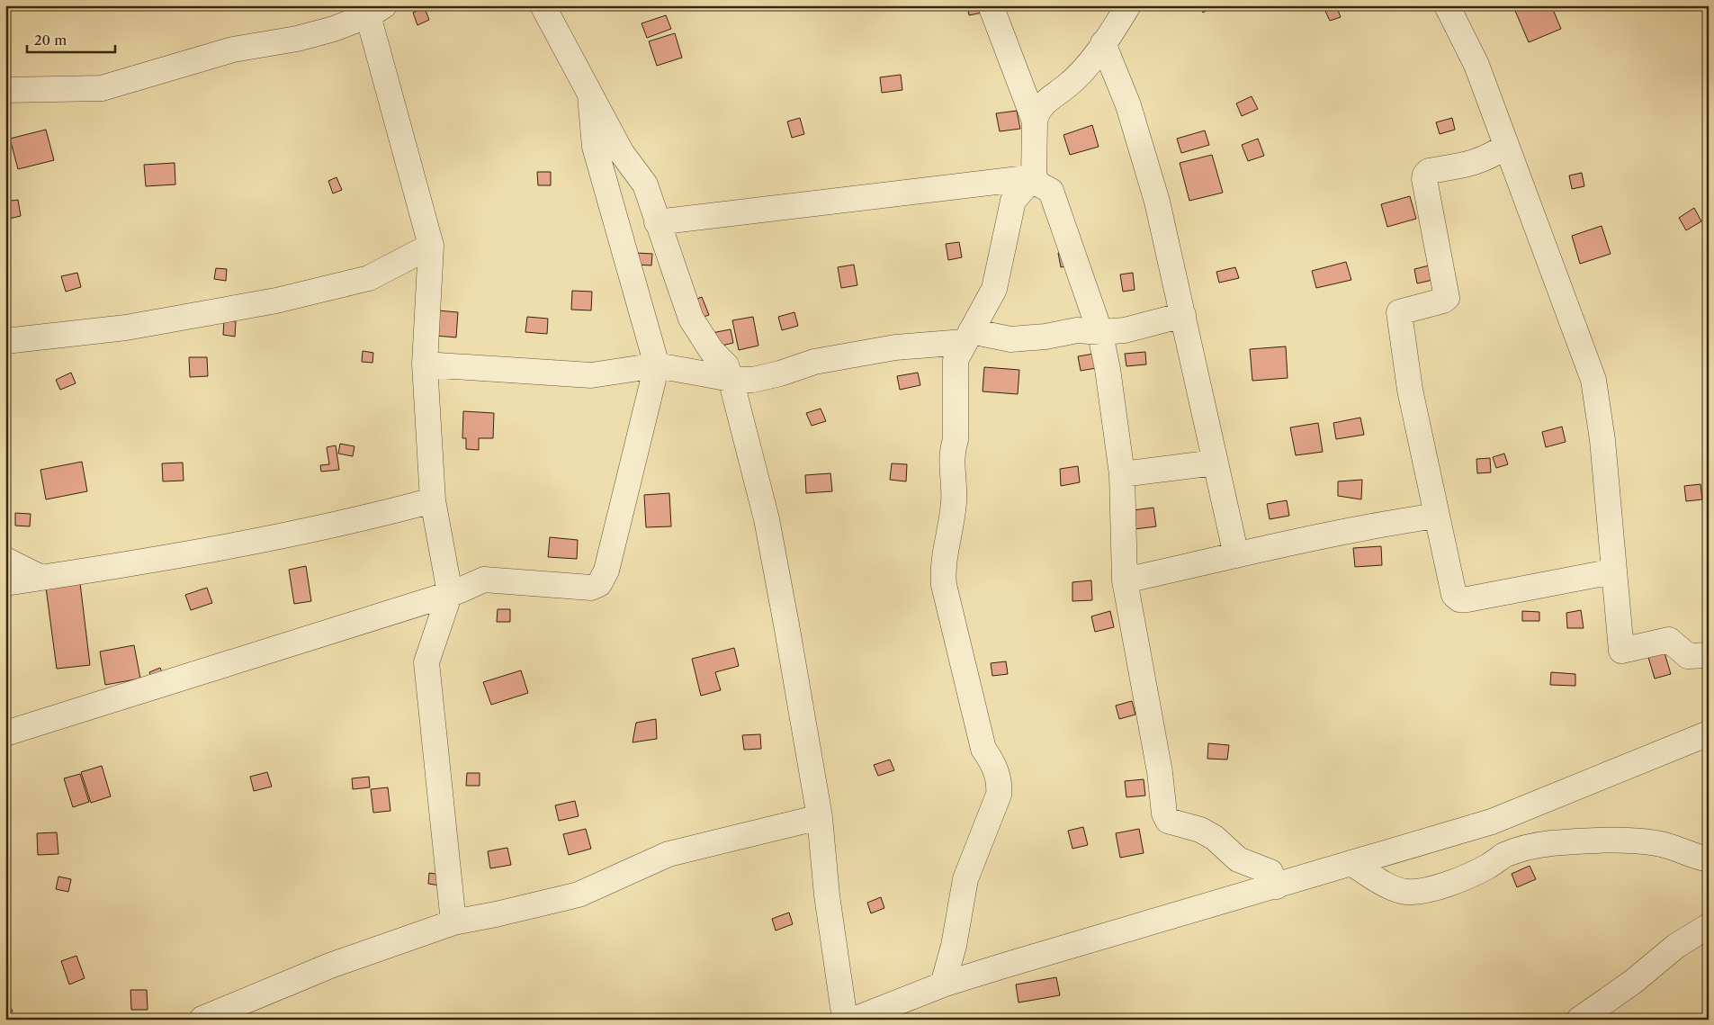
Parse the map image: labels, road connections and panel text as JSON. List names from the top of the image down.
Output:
{
  "scale_bar": "20 m"
}
